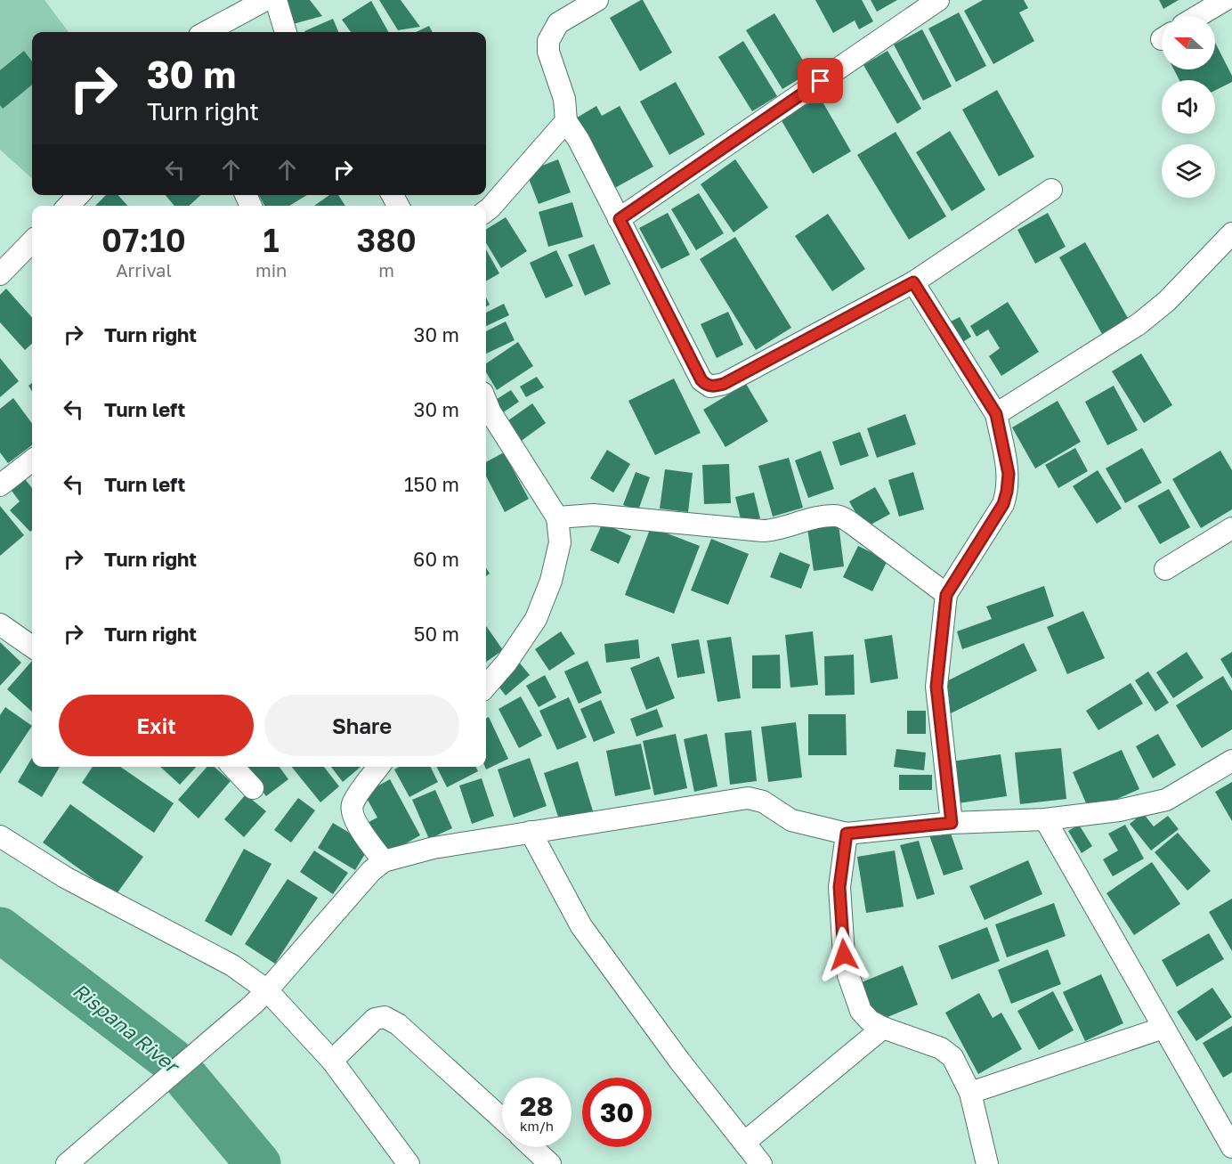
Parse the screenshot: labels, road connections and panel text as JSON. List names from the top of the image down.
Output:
{
  "water": ["Rispana River"],
  "north": "left",
  "page": {
    "turn": ["30 m", "Turn right"],
    "eta": [
      "07:10",
      "Arrival",
      "1",
      "min",
      "380",
      "m"
    ],
    "list": [
      {
        "name": "Turn right",
        "value": "30 m"
      },
      {
        "name": "Turn left",
        "value": "30 m"
      },
      {
        "name": "Turn left",
        "value": "150 m"
      },
      {
        "name": "Turn right",
        "value": "60 m"
      },
      {
        "name": "Turn right",
        "value": "50 m"
      }
    ],
    "buttons": ["Exit", "Share"],
    "speed": "28 km/h",
    "limit": "30"
  }
}
